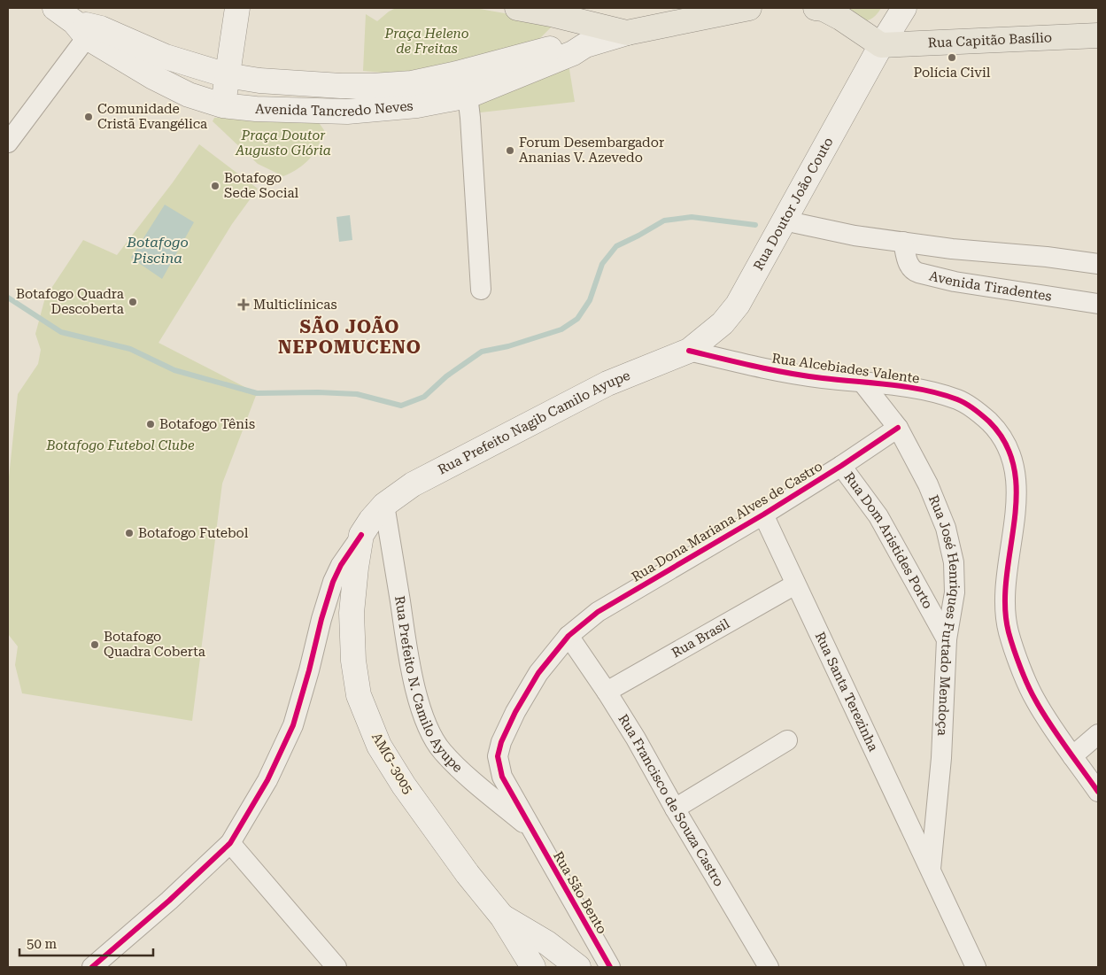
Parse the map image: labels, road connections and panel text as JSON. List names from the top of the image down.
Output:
{
  "streets": {
    "main road": [
      "Rua Capitão Basílio",
      "Avenida Tancredo Neves",
      "Rua Doutor João Couto",
      "Rua Prefeito Nagib Camilo Ayupe",
      "AMG-3005"
    ],
    "street": [
      "Avenida Tiradentes",
      "Rua Alcebiades Valente",
      "Rua Dona Mariana Alves de Castro",
      "Rua Dom Aristides Porto",
      "Rua José Henriques Furtado Mendoça",
      "Rua Brasil",
      "Rua Prefeito N. Camilo Ayupe",
      "Rua Santa Terezinha",
      "Rua Francisco de Souza Castro",
      "Rua São Bento"
    ]
  },
  "crossings": [
    ["Rua Capitão Basílio", "Rua Doutor João Couto"],
    ["Rua Doutor João Couto", "Rua Alcebiades Valente"],
    ["Rua Doutor João Couto", "Rua Prefeito Nagib Camilo Ayupe"],
    ["Rua Alcebiades Valente", "Rua Prefeito Nagib Camilo Ayupe"],
    ["Rua Alcebiades Valente", "Rua José Henriques Furtado Mendoça"],
    ["Rua Prefeito Nagib Camilo Ayupe", "Rua Prefeito N. Camilo Ayupe"],
    ["Rua Prefeito Nagib Camilo Ayupe", "AMG-3005"],
    ["Rua Dona Mariana Alves de Castro", "Rua Dom Aristides Porto"],
    ["Rua Dona Mariana Alves de Castro", "Rua José Henriques Furtado Mendoça"],
    ["Rua Dona Mariana Alves de Castro", "Rua Prefeito N. Camilo Ayupe"],
    ["Rua Dona Mariana Alves de Castro", "Rua Santa Terezinha"],
    ["Rua Dona Mariana Alves de Castro", "Rua Francisco de Souza Castro"],
    ["Rua Dona Mariana Alves de Castro", "Rua São Bento"],
    ["Rua Dom Aristides Porto", "Rua José Henriques Furtado Mendoça"],
    ["Rua José Henriques Furtado Mendoça", "Rua Santa Terezinha"],
    ["Rua Brasil", "Rua Santa Terezinha"],
    ["Rua Brasil", "Rua Francisco de Souza Castro"],
    ["Rua Prefeito N. Camilo Ayupe", "AMG-3005"],
    ["Rua Prefeito N. Camilo Ayupe", "Rua São Bento"]
  ],
  "districts": ["SÃO JOÃO NEPOMUCENO"],
  "water": ["Botafogo Piscina"],
  "parks": ["Praça Heleno de Freitas", "Praça Doutor Augusto Glória", "Botafogo Futebol Clube"],
  "places": {
    "other": [
      "Polícia Civil",
      "Comunidade Cristã Evangélica",
      "Forum Desembargador Ananias V. Azevedo",
      "Botafogo Sede Social",
      "Botafogo Quadra Descoberta",
      "Botafogo Tênis",
      "Botafogo Futebol",
      "Botafogo Quadra Coberta"
    ],
    "health": ["Multiclínicas"]
  },
  "scale_bar": "50 m"
}
